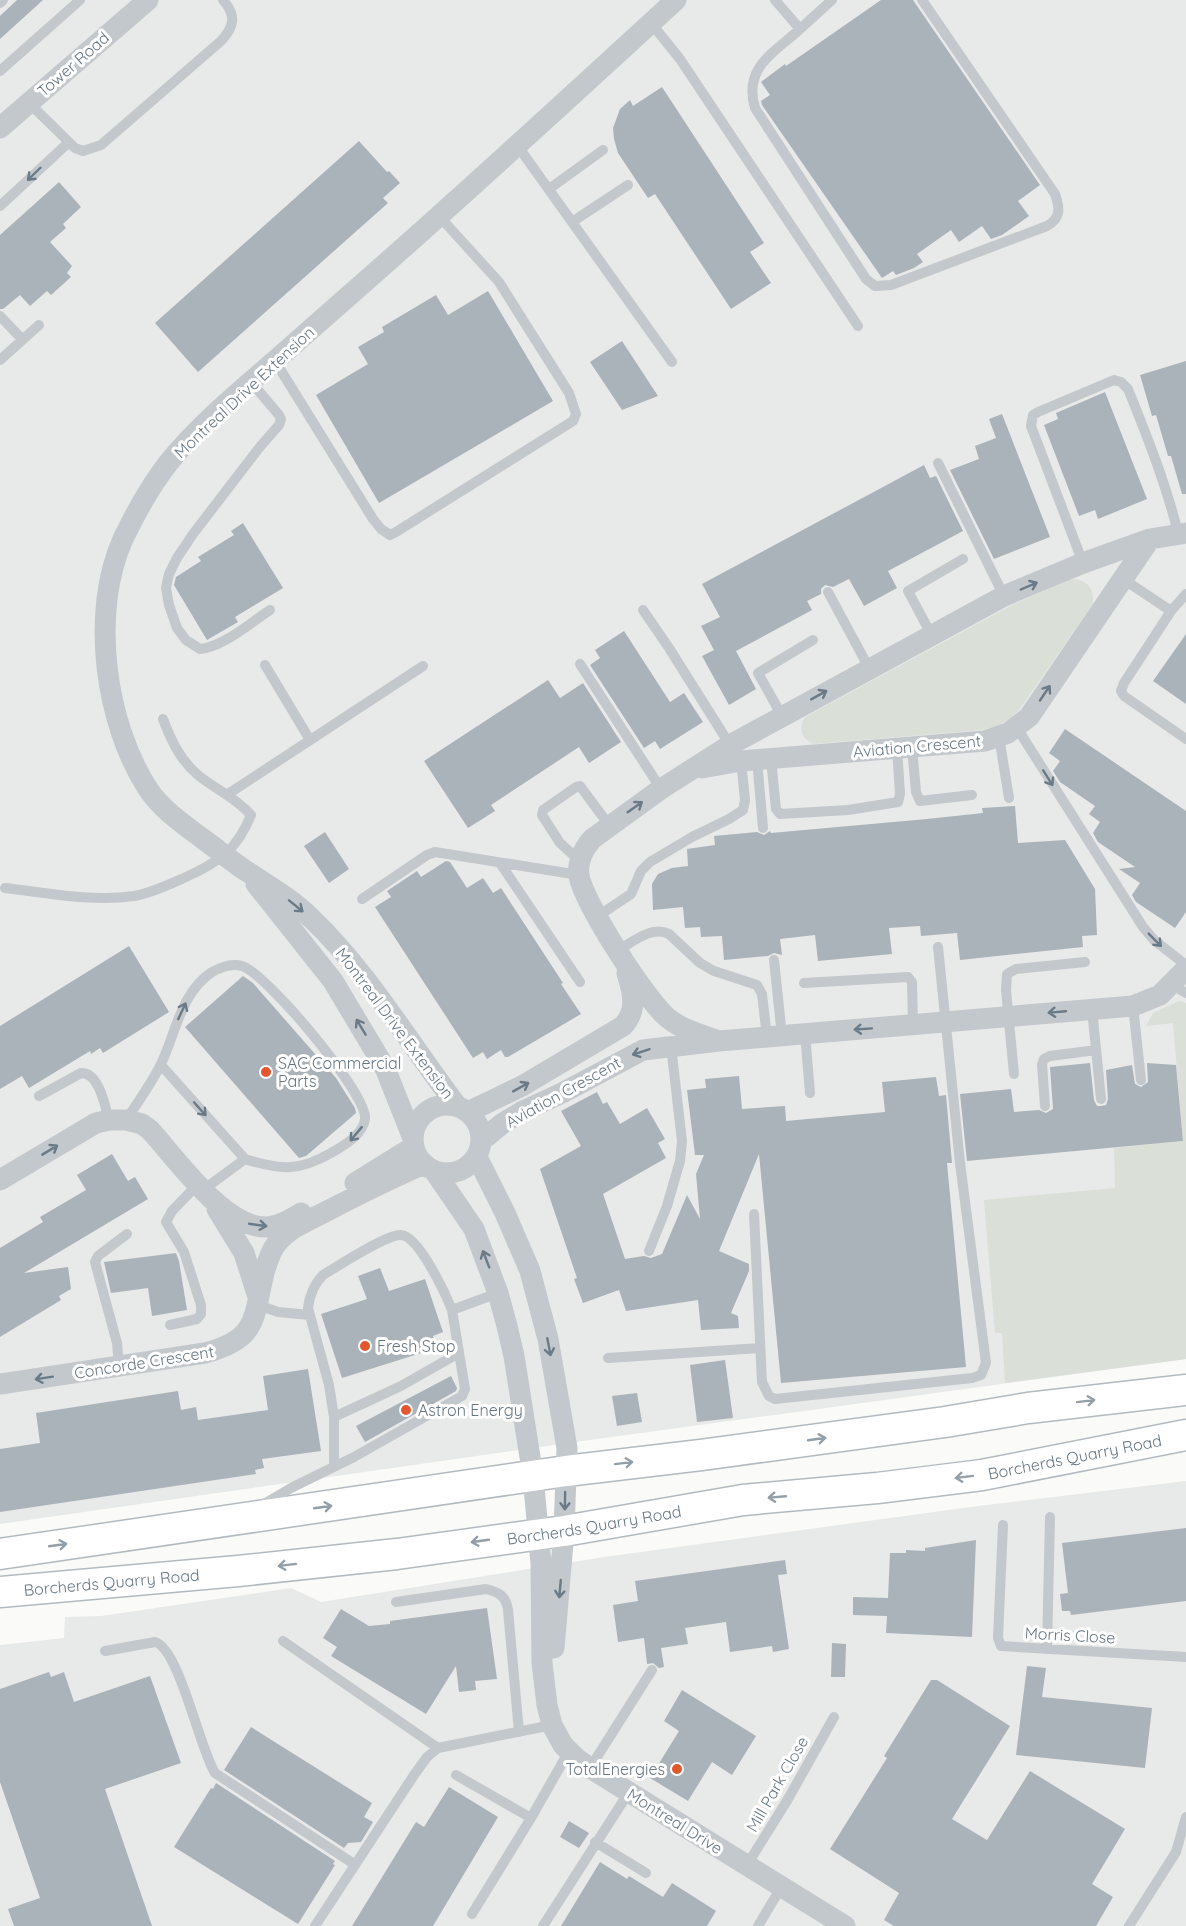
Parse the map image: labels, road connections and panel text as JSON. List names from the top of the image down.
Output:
{
  "streets": {
    "main road": ["Borcherds Quarry Road"],
    "street": [
      "Tower Road",
      "Montreal Drive Extension",
      "Aviation Crescent",
      "Concorde Crescent",
      "Montreal Drive"
    ],
    "lane": ["Morris Close", "Mill Park Close"]
  },
  "crossings": [
    ["Montreal Drive Extension", "Aviation Crescent"],
    ["Montreal Drive Extension", "Concorde Crescent"],
    ["Montreal Drive Extension", "Borcherds Quarry Road"],
    ["Montreal Drive Extension", "Montreal Drive"],
    ["Aviation Crescent", "Concorde Crescent"],
    ["Borcherds Quarry Road", "Montreal Drive"],
    ["Mill Park Close", "Montreal Drive"]
  ],
  "places": [
    "SAC Commercial Parts",
    "Fresh Stop",
    "Astron Energy",
    "TotalEnergies"
  ]
}
